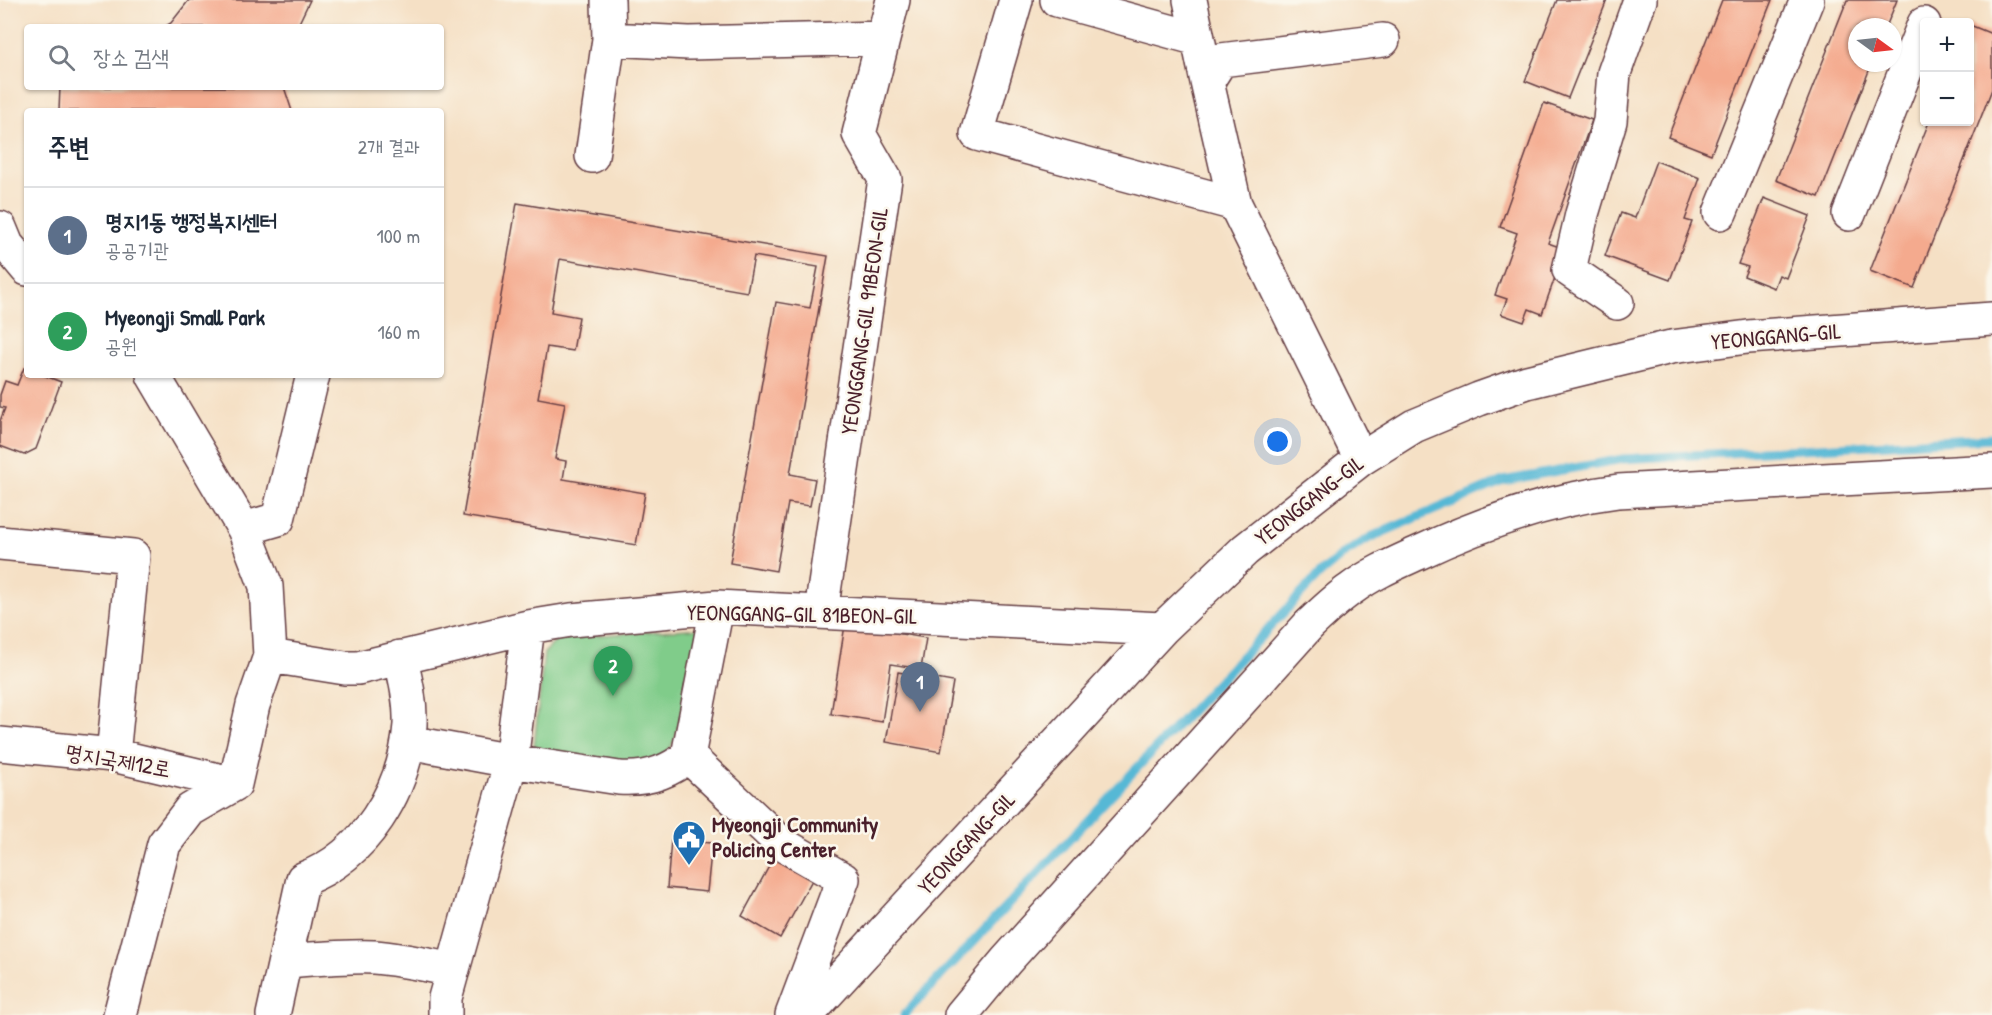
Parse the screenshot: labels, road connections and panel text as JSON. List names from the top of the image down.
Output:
{
  "streets": {
    "street": [
      "YEONGGANG-GIL 91BEON-GIL",
      "YEONGGANG-GIL",
      "YEONGGANG-GIL 81BEON-GIL",
      "명지국제12로"
    ]
  },
  "crossings": [
    ["YEONGGANG-GIL 91BEON-GIL", "YEONGGANG-GIL 81BEON-GIL"],
    ["YEONGGANG-GIL", "YEONGGANG-GIL 81BEON-GIL"]
  ],
  "places": {
    "public building": ["Myeongji Community Policing Center"]
  },
  "north": "right",
  "page": {
    "map_buttons": ["+", "−"],
    "search": "장소 검색",
    "heading": ["주변", "2개 결과"],
    "list": [
      {
        "mark": "1",
        "name": "명지1동 행정복지센터",
        "note": "공공기관",
        "value": "100 m"
      },
      {
        "mark": "2",
        "name": "Myeongji Small Park",
        "note": "공원",
        "value": "160 m"
      }
    ],
    "pins": ["2", "1"]
  }
}
